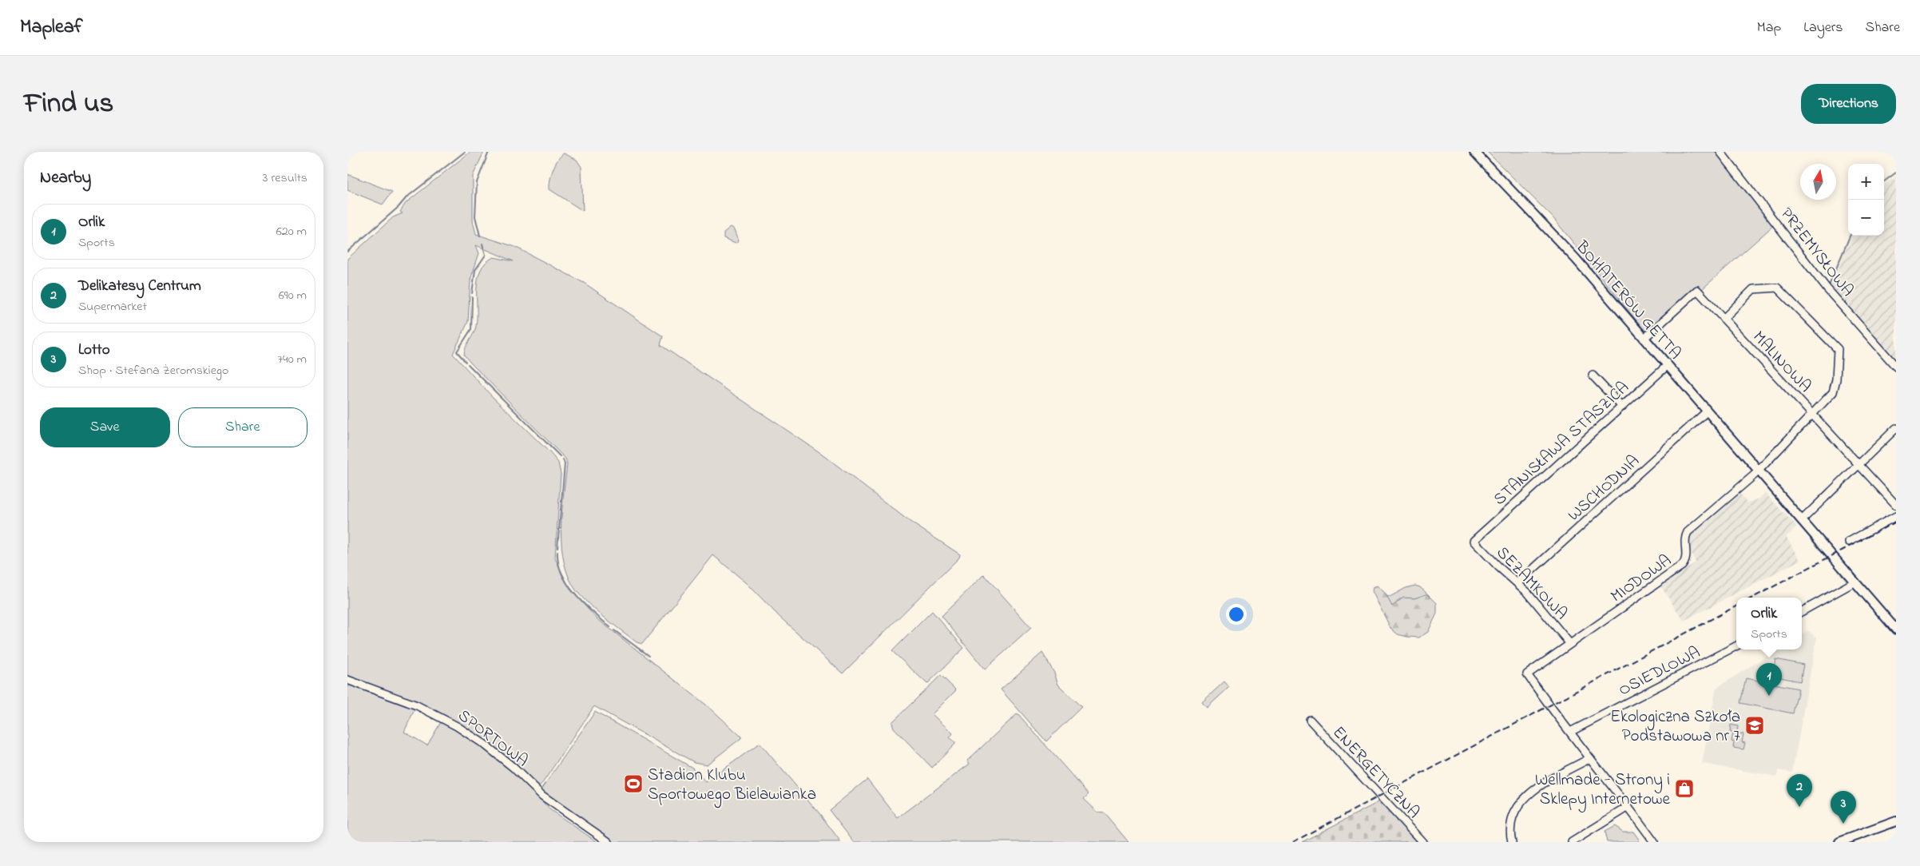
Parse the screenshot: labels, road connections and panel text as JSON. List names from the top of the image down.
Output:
{
  "streets": {
    "street": [
      "PRZEMYSŁOWA",
      "BOHATERÓW GETTA",
      "MALINOWA",
      "STANISŁAWA STASZICA",
      "WSCHODNIA",
      "MIODOWA",
      "SEZAMKOWA",
      "OSIEDLOWA",
      "SPORTOWA",
      "ENERGETYCZNA"
    ]
  },
  "crossings": [
    ["BOHATERÓW GETTA", "MALINOWA"],
    ["BOHATERÓW GETTA", "STANISŁAWA STASZICA"],
    ["BOHATERÓW GETTA", "WSCHODNIA"],
    ["BOHATERÓW GETTA", "MIODOWA"],
    ["STANISŁAWA STASZICA", "SEZAMKOWA"],
    ["WSCHODNIA", "SEZAMKOWA"],
    ["MIODOWA", "SEZAMKOWA"],
    ["MIODOWA", "OSIEDLOWA"]
  ],
  "places": {
    "school or university": ["Ekologiczna Szkoła Podstawowa nr 7"],
    "sports": ["Stadion Klubu Sportowego Bielawianka"],
    "shop": ["Wellmade - Strony i Sklepy Internetowe"]
  },
  "north": "top",
  "page": {
    "header": "Mapleaf",
    "nav": ["Map", "Layers", "Share"],
    "title": "Find us",
    "buttons": [
      "Directions",
      ["Save", "Share"]
    ],
    "heading": ["Nearby", "3 results"],
    "map_buttons": ["+", "−"],
    "list": [
      {
        "mark": "1",
        "name": "Orlik",
        "note": "Sports",
        "value": "620 m"
      },
      {
        "mark": "2",
        "name": "Delikatesy Centrum",
        "note": "Supermarket",
        "value": "690 m"
      },
      {
        "mark": "3",
        "name": "Lotto",
        "note": "Shop · Stefana Żeromskiego",
        "value": "740 m"
      }
    ],
    "popup": ["Orlik", "Sports"],
    "pins": ["1", "2", "3"]
  }
}
